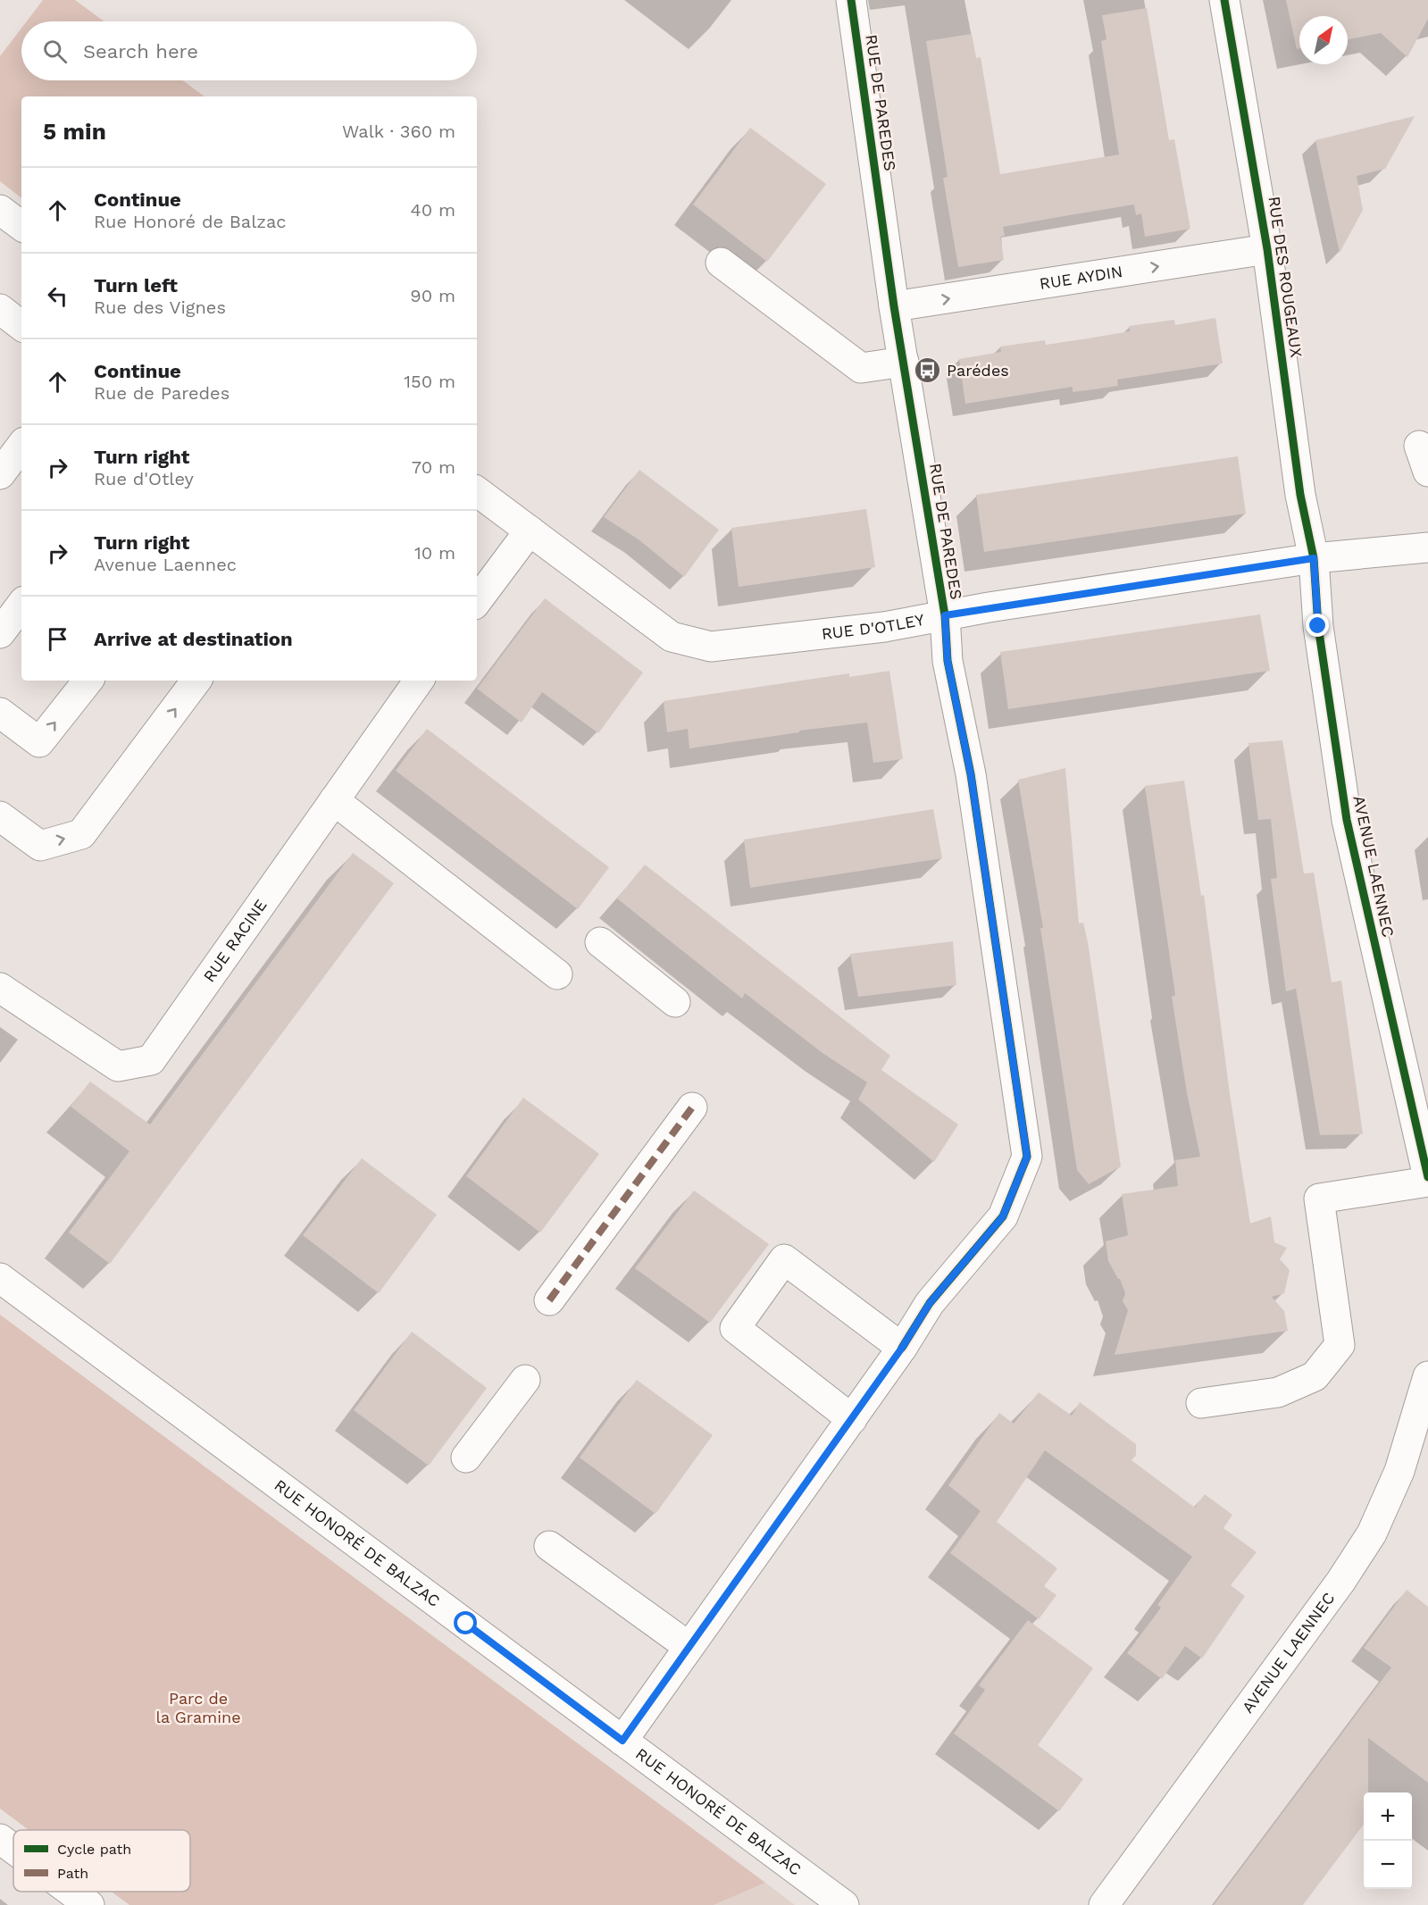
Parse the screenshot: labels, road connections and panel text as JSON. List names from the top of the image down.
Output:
{
  "streets": {
    "street": [
      "RUE DE PAREDES",
      "RUE DES ROUGEAUX",
      "RUE AYDIN",
      "RUE D'OTLEY",
      "AVENUE LAENNEC",
      "RUE RACINE",
      "RUE HONORÉ DE BALZAC"
    ]
  },
  "crossings": [
    ["RUE DE PAREDES", "RUE AYDIN"],
    ["RUE DE PAREDES", "RUE D'OTLEY"],
    ["RUE DE PAREDES", "RUE HONORÉ DE BALZAC"],
    ["RUE DES ROUGEAUX", "RUE AYDIN"],
    ["RUE DES ROUGEAUX", "RUE D'OTLEY"],
    ["RUE DES ROUGEAUX", "AVENUE LAENNEC"],
    ["RUE D'OTLEY", "AVENUE LAENNEC"]
  ],
  "one_way": ["RUE AYDIN"],
  "parks": ["Parc de la Gramine"],
  "places": {
    "bus stop": ["Parédes"]
  },
  "legend": ["Cycle path", "Path"],
  "north": "top right",
  "page": {
    "search": "Search here",
    "heading": ["5 min", "Walk · 360 m"],
    "list": [
      ["Continue", "Rue Honoré de Balzac", "40 m"],
      ["Turn left", "Rue des Vignes", "90 m"],
      ["Continue", "Rue de Paredes", "150 m"],
      ["Turn right", "Rue d'Otley", "70 m"],
      ["Turn right", "Avenue Laennec", "10 m"],
      "Arrive at destination"
    ],
    "map_buttons": ["+", "−"]
  }
}
